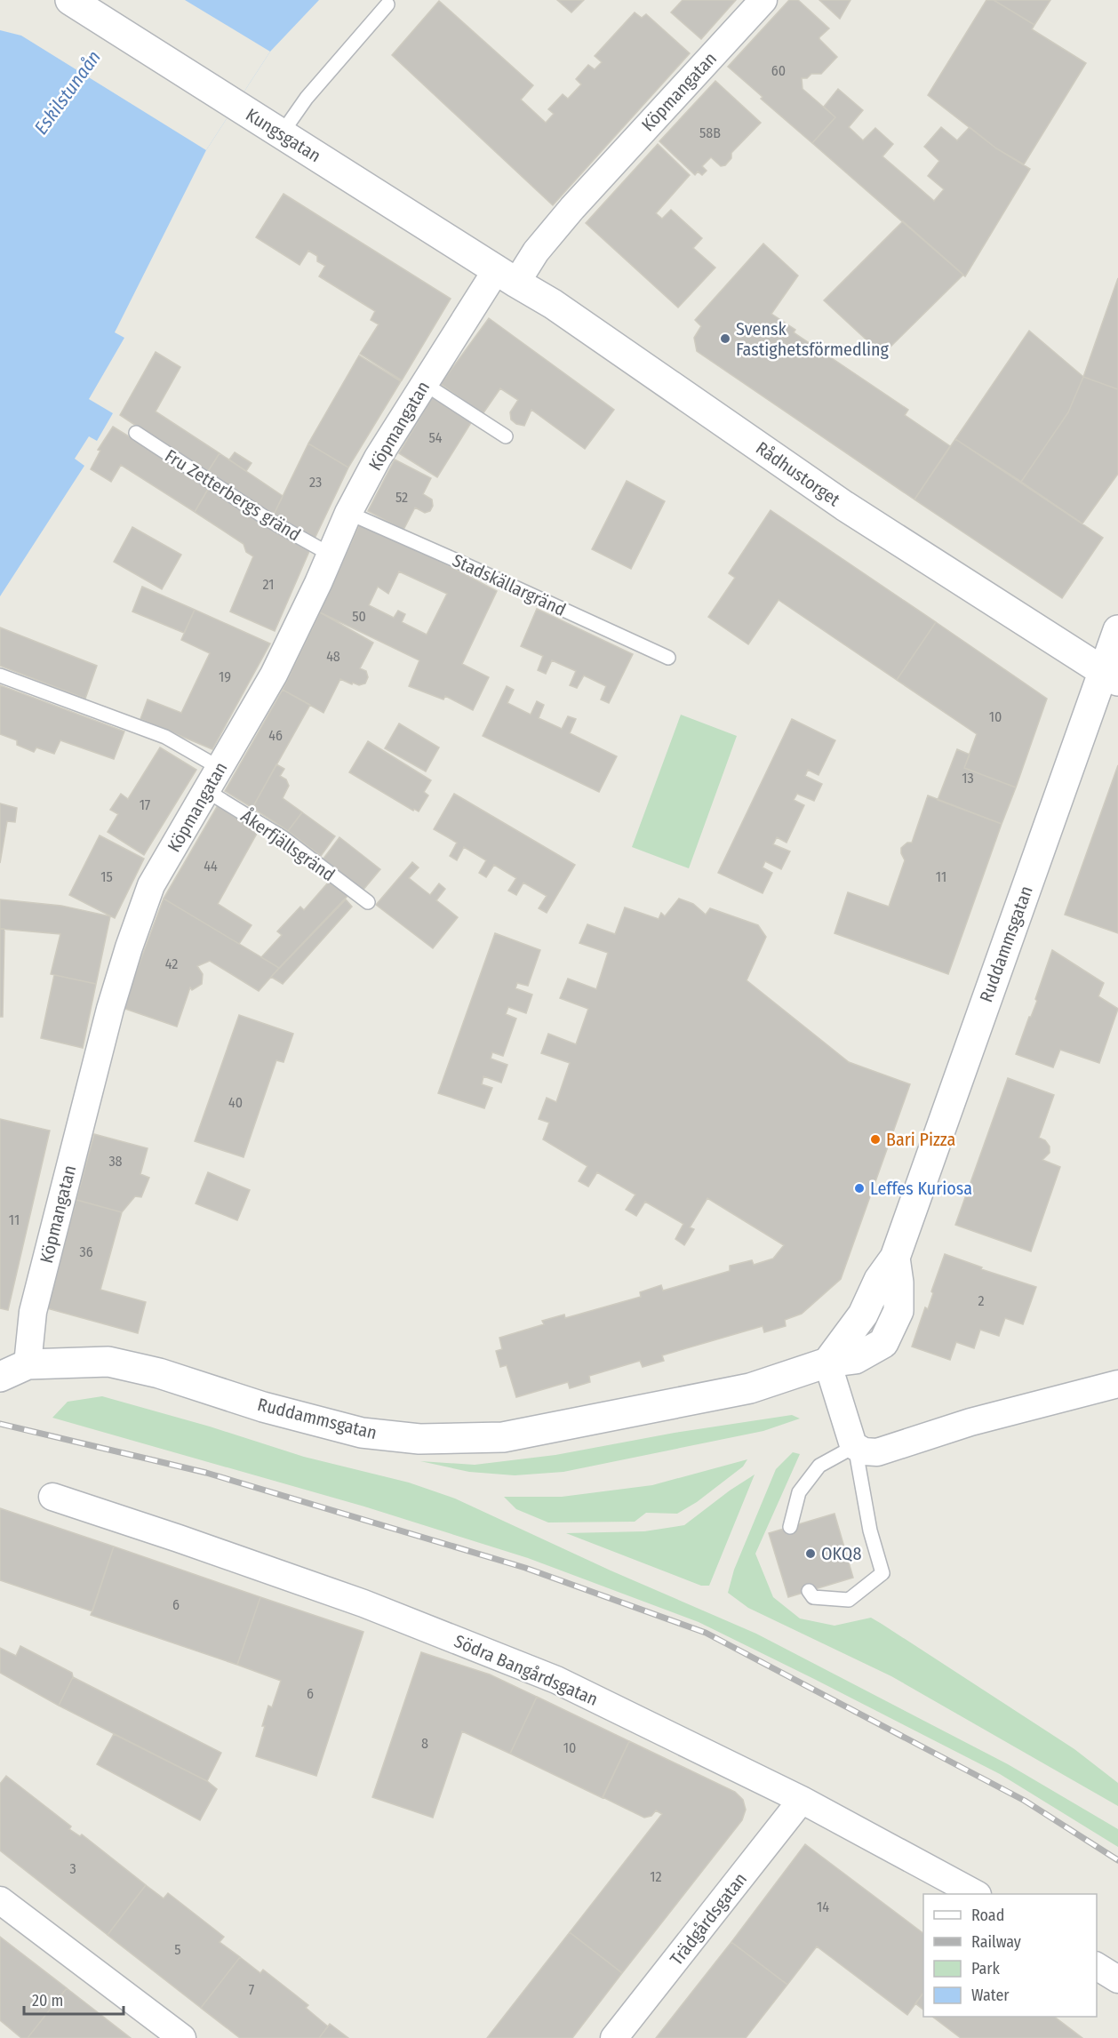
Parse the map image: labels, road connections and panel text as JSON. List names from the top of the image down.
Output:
{
  "streets": {
    "street": [
      "Köpmangatan",
      "Kungsgatan",
      "Rådhustorget",
      "Ruddammsgatan",
      "Södra Bangårdsgatan",
      "Trädgårdsgatan"
    ],
    "lane": ["Fru Zetterbergs gränd", "Stadskällargränd", "Åkerfjällsgränd"]
  },
  "crossings": [
    ["Köpmangatan", "Kungsgatan"],
    ["Köpmangatan", "Rådhustorget"],
    ["Köpmangatan", "Fru Zetterbergs gränd"],
    ["Köpmangatan", "Stadskällargränd"],
    ["Köpmangatan", "Åkerfjällsgränd"],
    ["Köpmangatan", "Ruddammsgatan"],
    ["Kungsgatan", "Rådhustorget"],
    ["Rådhustorget", "Ruddammsgatan"],
    ["Södra Bangårdsgatan", "Trädgårdsgatan"]
  ],
  "water": ["Eskilstunaån"],
  "places": [
    "Svensk Fastighetsförmedling",
    "Bari Pizza",
    "Leffes Kuriosa",
    "OKQ8"
  ],
  "house_numbers": [
    "60",
    "58B",
    "54",
    "23",
    "52",
    "21",
    "50",
    "48",
    "19",
    "10",
    "46",
    "13",
    "17",
    "44",
    "15",
    "11",
    "42",
    "40",
    "38",
    "11",
    "36",
    "2",
    "6",
    "6",
    "8",
    "10",
    "3",
    "12",
    "14",
    "5",
    "7"
  ],
  "legend": [
    "Road",
    "Railway",
    "Park",
    "Water"
  ],
  "scale_bar": "20 m"
}
